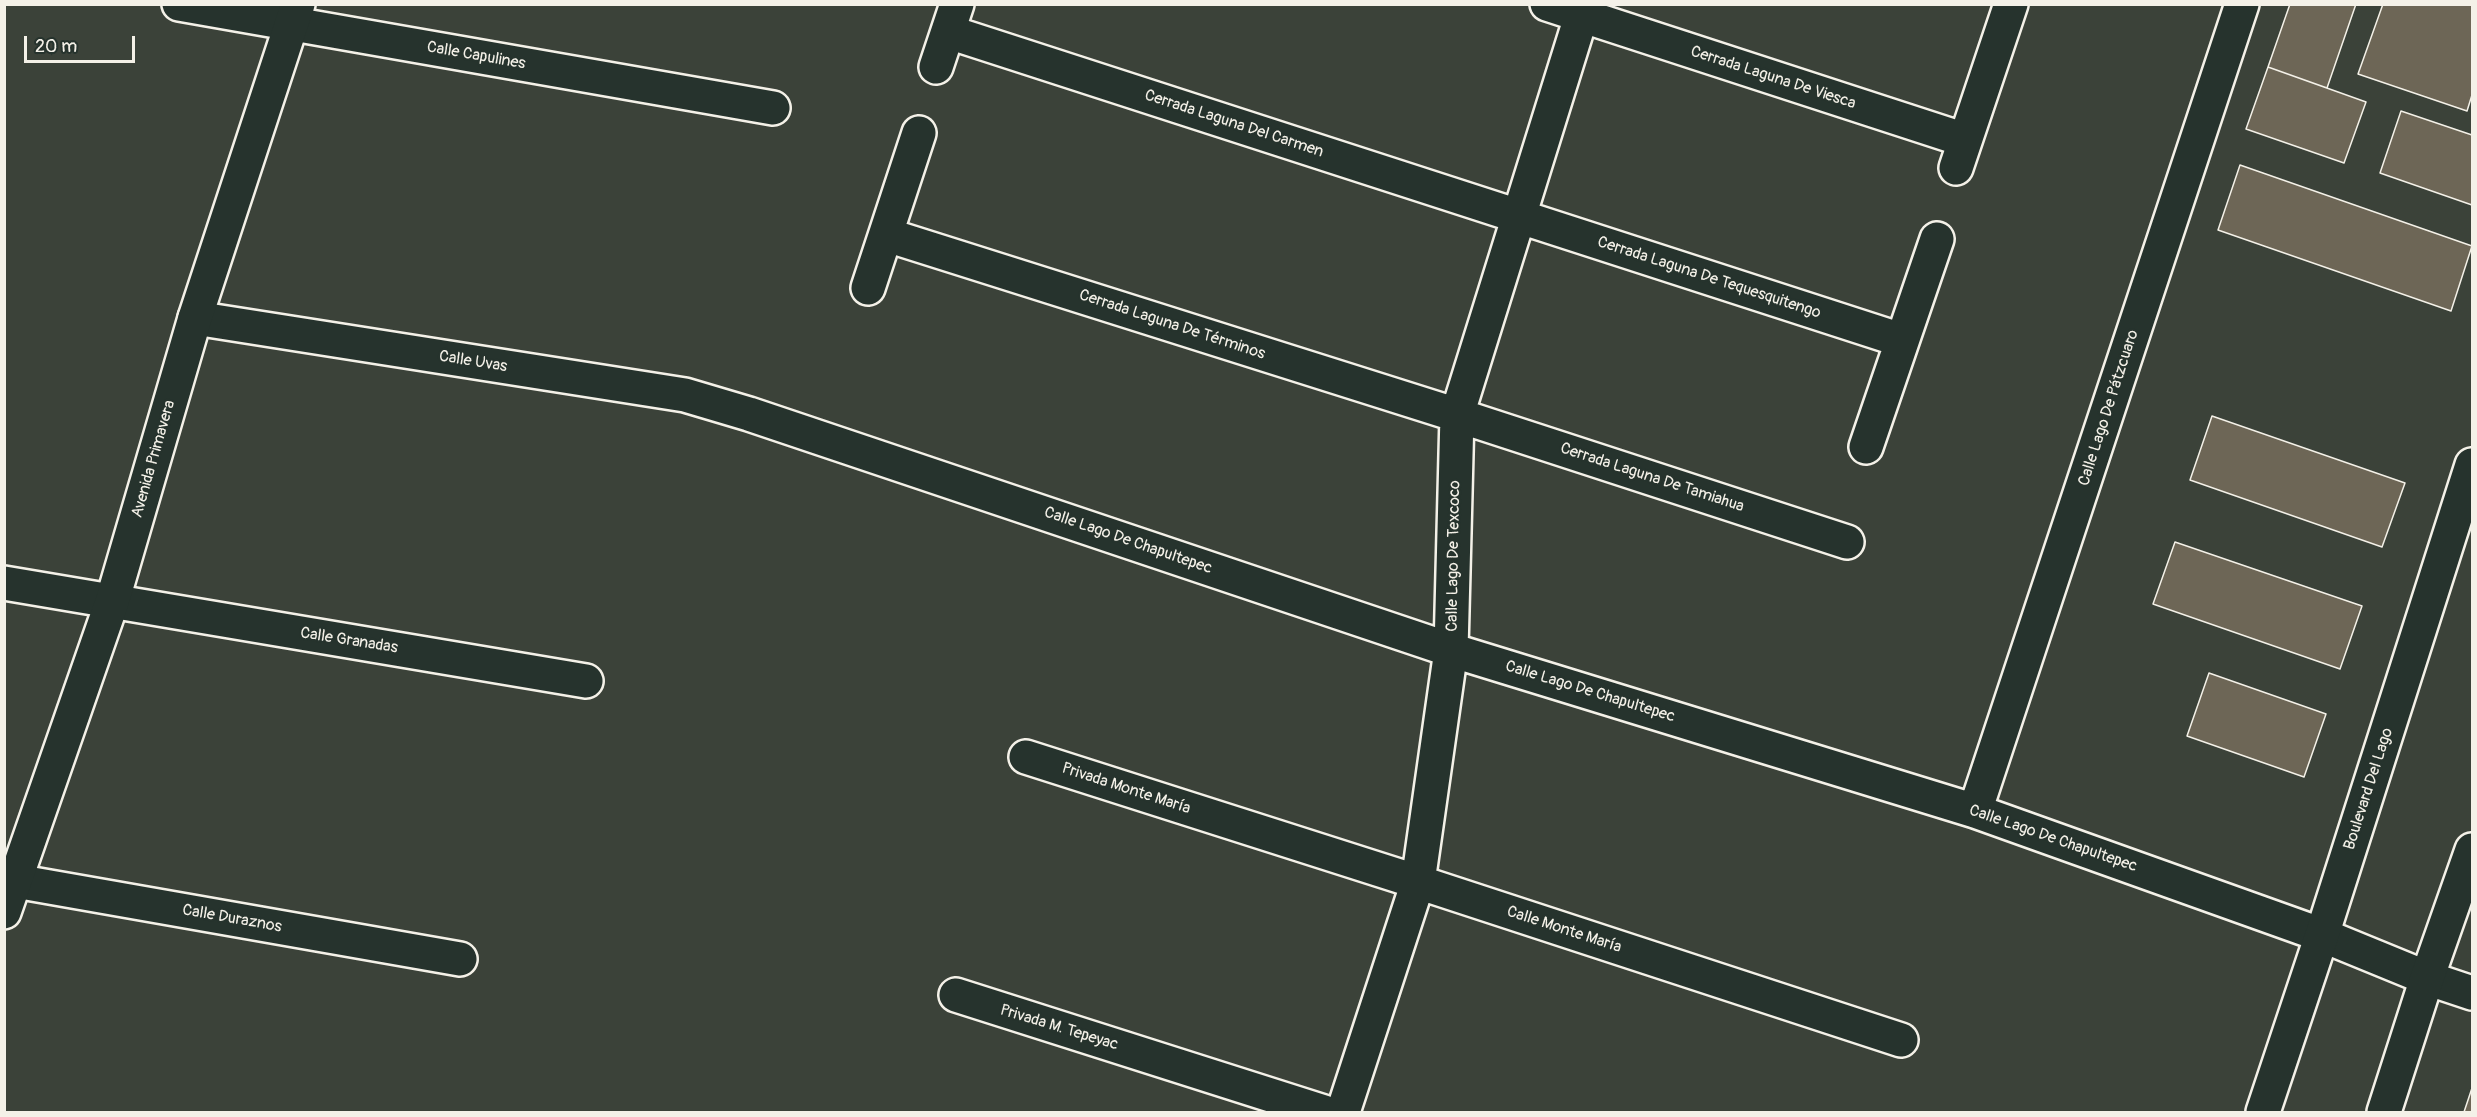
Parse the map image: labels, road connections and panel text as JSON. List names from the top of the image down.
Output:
{
  "streets": {
    "street": [
      "Calle Capulines",
      "Cerrada Laguna De Viesca",
      "Cerrada Laguna Del Carmen",
      "Cerrada Laguna De Tequesquitengo",
      "Cerrada Laguna De Términos",
      "Calle Uvas",
      "Calle Lago De Pátzcuaro",
      "Avenida Primavera",
      "Cerrada Laguna De Tamiahua",
      "Calle Lago De Chapultepec",
      "Calle Lago De Texcoco",
      "Calle Granadas",
      "Privada Monte María",
      "Boulevard Del Lago",
      "Calle Duraznos",
      "Calle Monte María",
      "Privada M. Tepeyac"
    ]
  },
  "crossings": [
    ["Calle Capulines", "Avenida Primavera"],
    ["Cerrada Laguna De Viesca", "Calle Lago De Texcoco"],
    ["Cerrada Laguna Del Carmen", "Cerrada Laguna De Tequesquitengo"],
    ["Cerrada Laguna Del Carmen", "Calle Lago De Texcoco"],
    ["Cerrada Laguna De Tequesquitengo", "Calle Lago De Texcoco"],
    ["Cerrada Laguna De Términos", "Cerrada Laguna De Tamiahua"],
    ["Cerrada Laguna De Términos", "Calle Lago De Texcoco"],
    ["Calle Uvas", "Avenida Primavera"],
    ["Calle Uvas", "Calle Lago De Chapultepec"],
    ["Calle Lago De Pátzcuaro", "Calle Lago De Chapultepec"],
    ["Avenida Primavera", "Calle Granadas"],
    ["Avenida Primavera", "Calle Duraznos"],
    ["Cerrada Laguna De Tamiahua", "Calle Lago De Texcoco"],
    ["Calle Lago De Chapultepec", "Calle Lago De Texcoco"],
    ["Calle Lago De Chapultepec", "Boulevard Del Lago"],
    ["Calle Lago De Texcoco", "Calle Monte María"],
    ["Privada Monte María", "Calle Monte María"]
  ],
  "scale_bar": "20 m"
}
